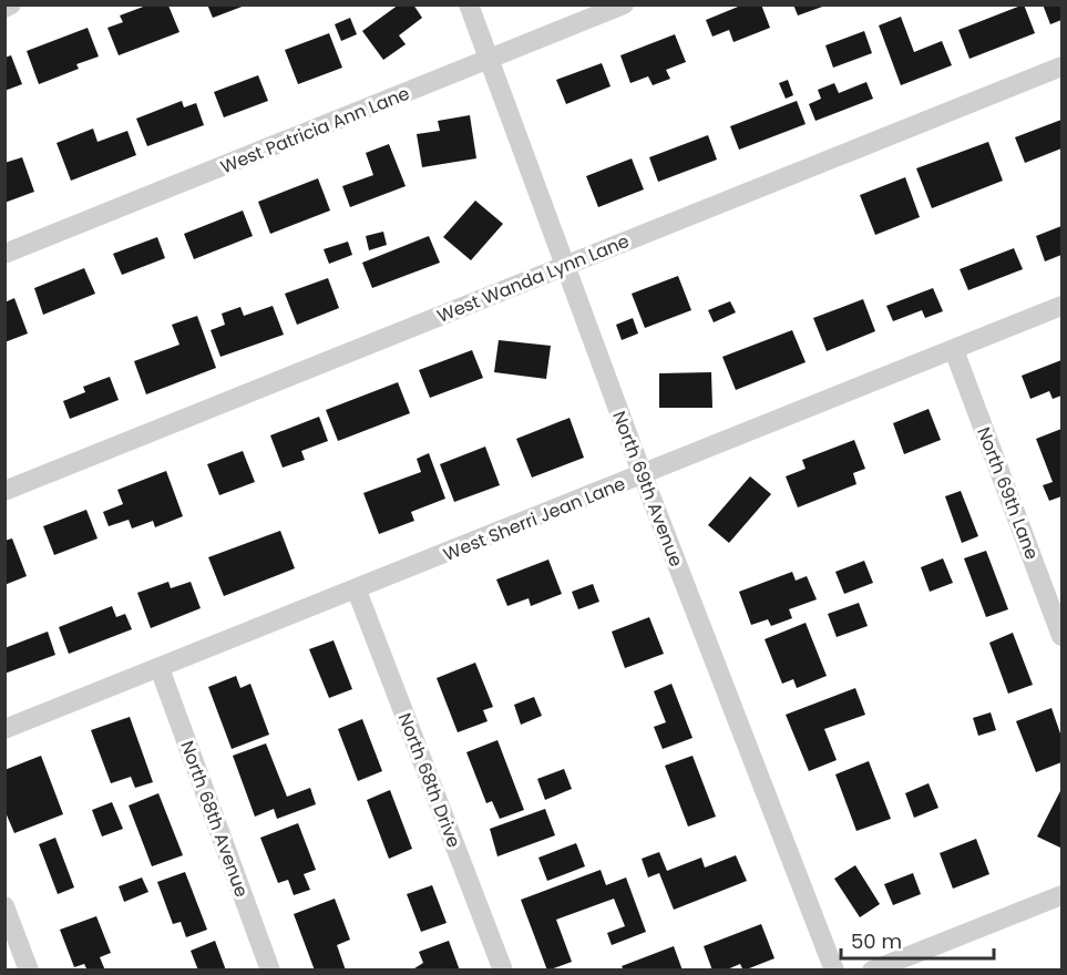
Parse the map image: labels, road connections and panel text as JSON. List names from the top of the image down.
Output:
{
  "streets": {
    "street": [
      "West Patricia Ann Lane",
      "West Wanda Lynn Lane",
      "North 69th Avenue",
      "North 69th Lane",
      "West Sherri Jean Lane",
      "North 68th Drive",
      "North 68th Avenue"
    ]
  },
  "crossings": [
    ["West Patricia Ann Lane", "North 69th Avenue"],
    ["West Wanda Lynn Lane", "North 69th Avenue"],
    ["North 69th Avenue", "West Sherri Jean Lane"],
    ["North 69th Lane", "West Sherri Jean Lane"],
    ["West Sherri Jean Lane", "North 68th Drive"],
    ["West Sherri Jean Lane", "North 68th Avenue"]
  ],
  "scale_bar": "50 m"
}
